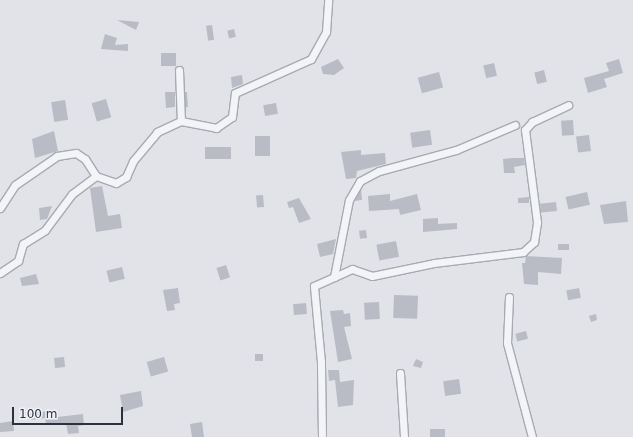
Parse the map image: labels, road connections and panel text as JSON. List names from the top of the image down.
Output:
{
  "scale_bar": "100 m"
}
